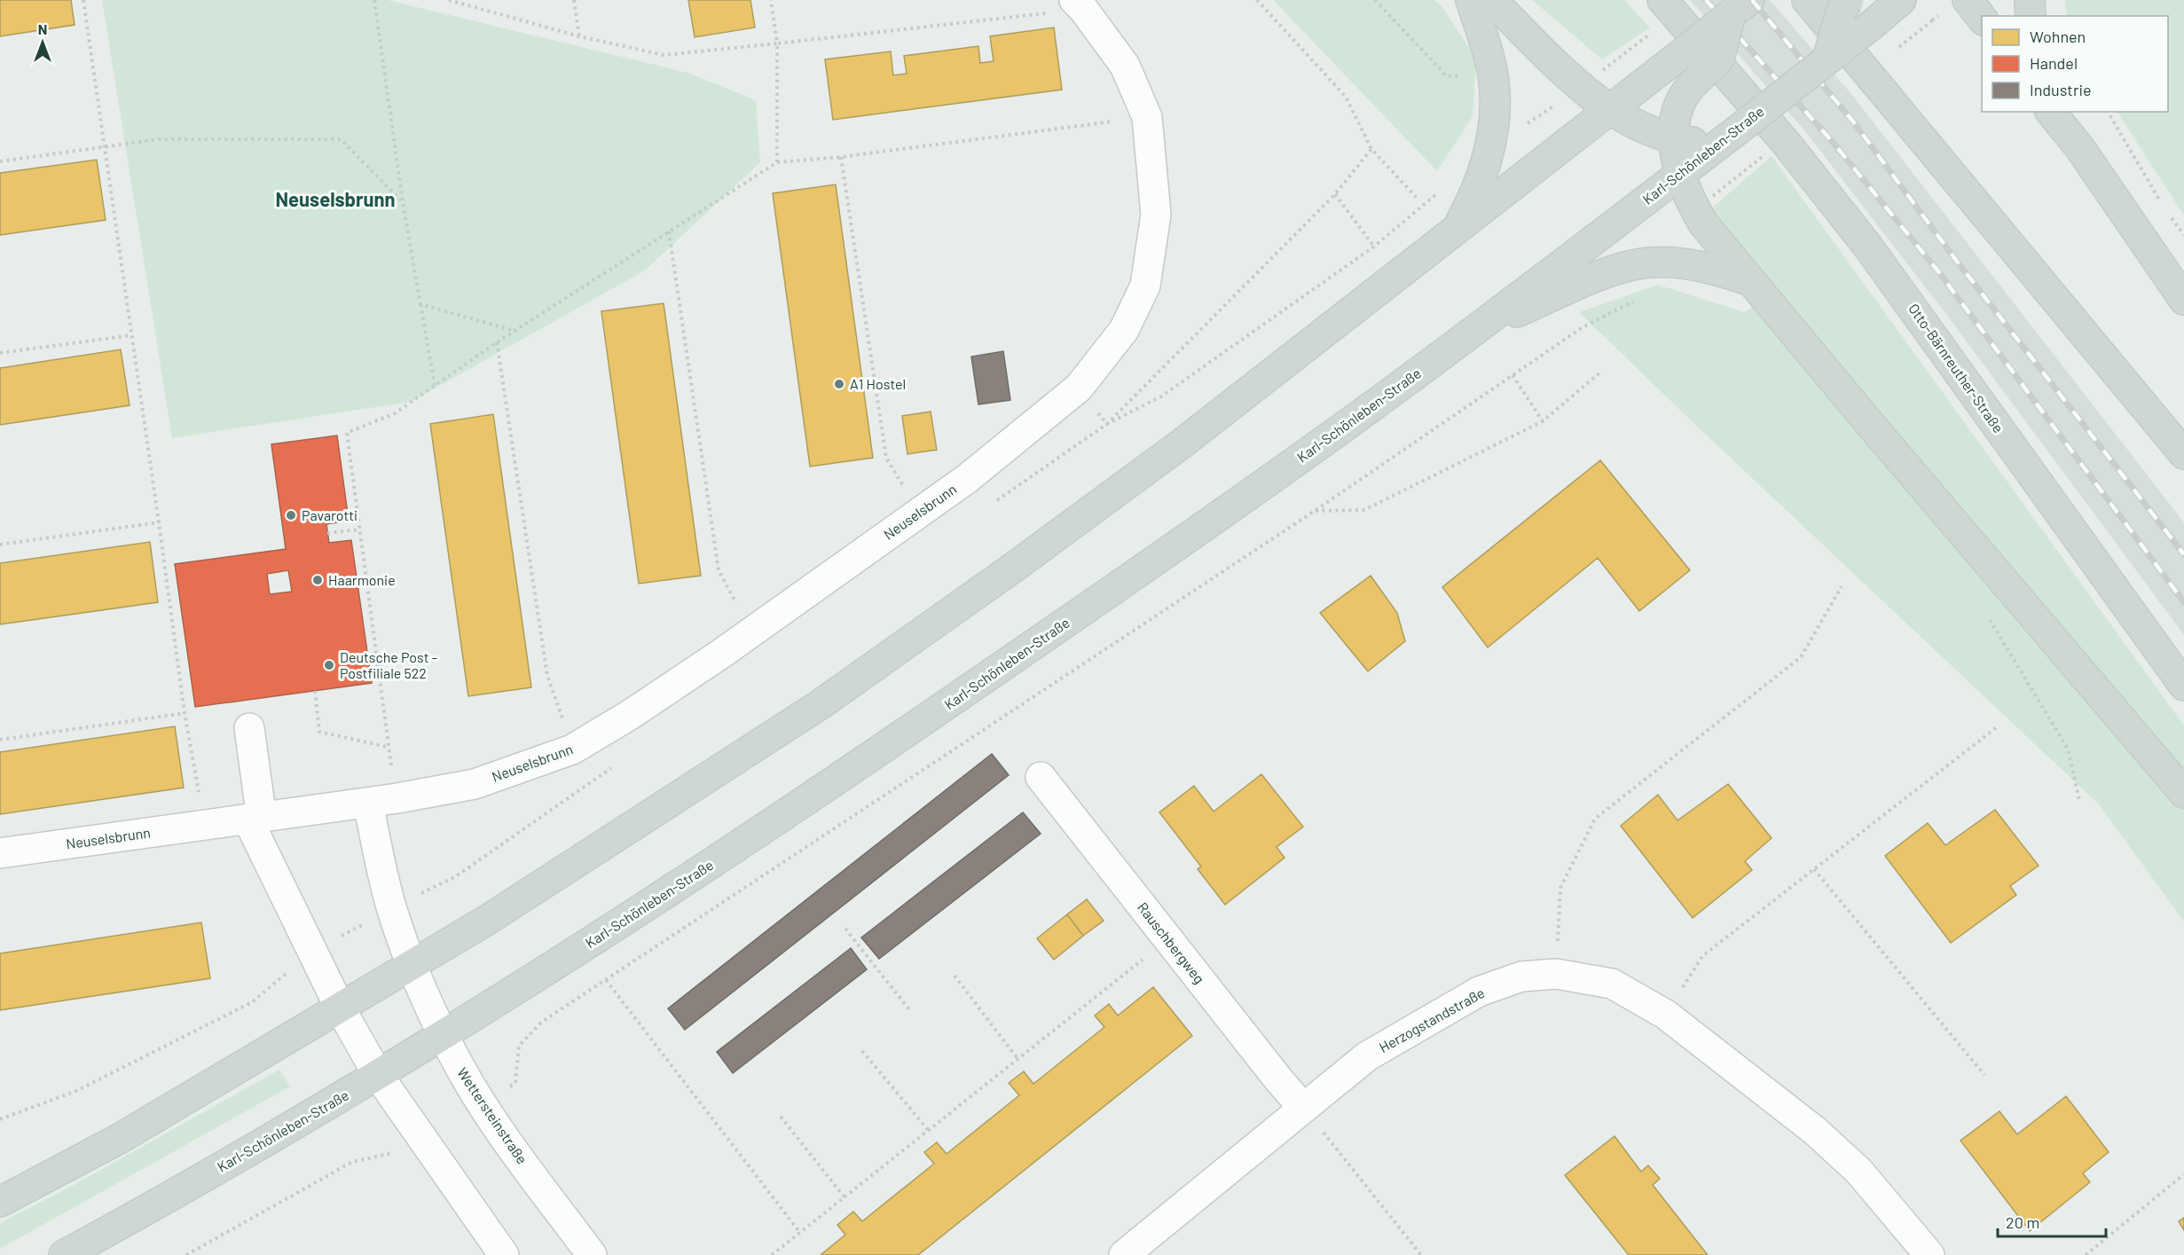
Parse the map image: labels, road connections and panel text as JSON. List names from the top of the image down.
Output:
{
  "streets": {
    "main road": ["Karl-Schönleben-Straße", "Otto-Bärnreuther-Straße"],
    "street": [
      "Neuselsbrunn",
      "Rauschbergweg",
      "Herzogstandstraße",
      "Wettersteinstraße"
    ]
  },
  "crossings": [
    ["Karl-Schönleben-Straße", "Wettersteinstraße"],
    ["Rauschbergweg", "Herzogstandstraße"]
  ],
  "districts": ["Neuselsbrunn"],
  "places": [
    "A1 Hostel",
    "Pavarotti",
    "Haarmonie",
    "Deutsche Post - Postfiliale 522"
  ],
  "legend": ["Wohnen", "Handel", "Industrie"],
  "scale_bar": "20 m",
  "north": "top"
}
